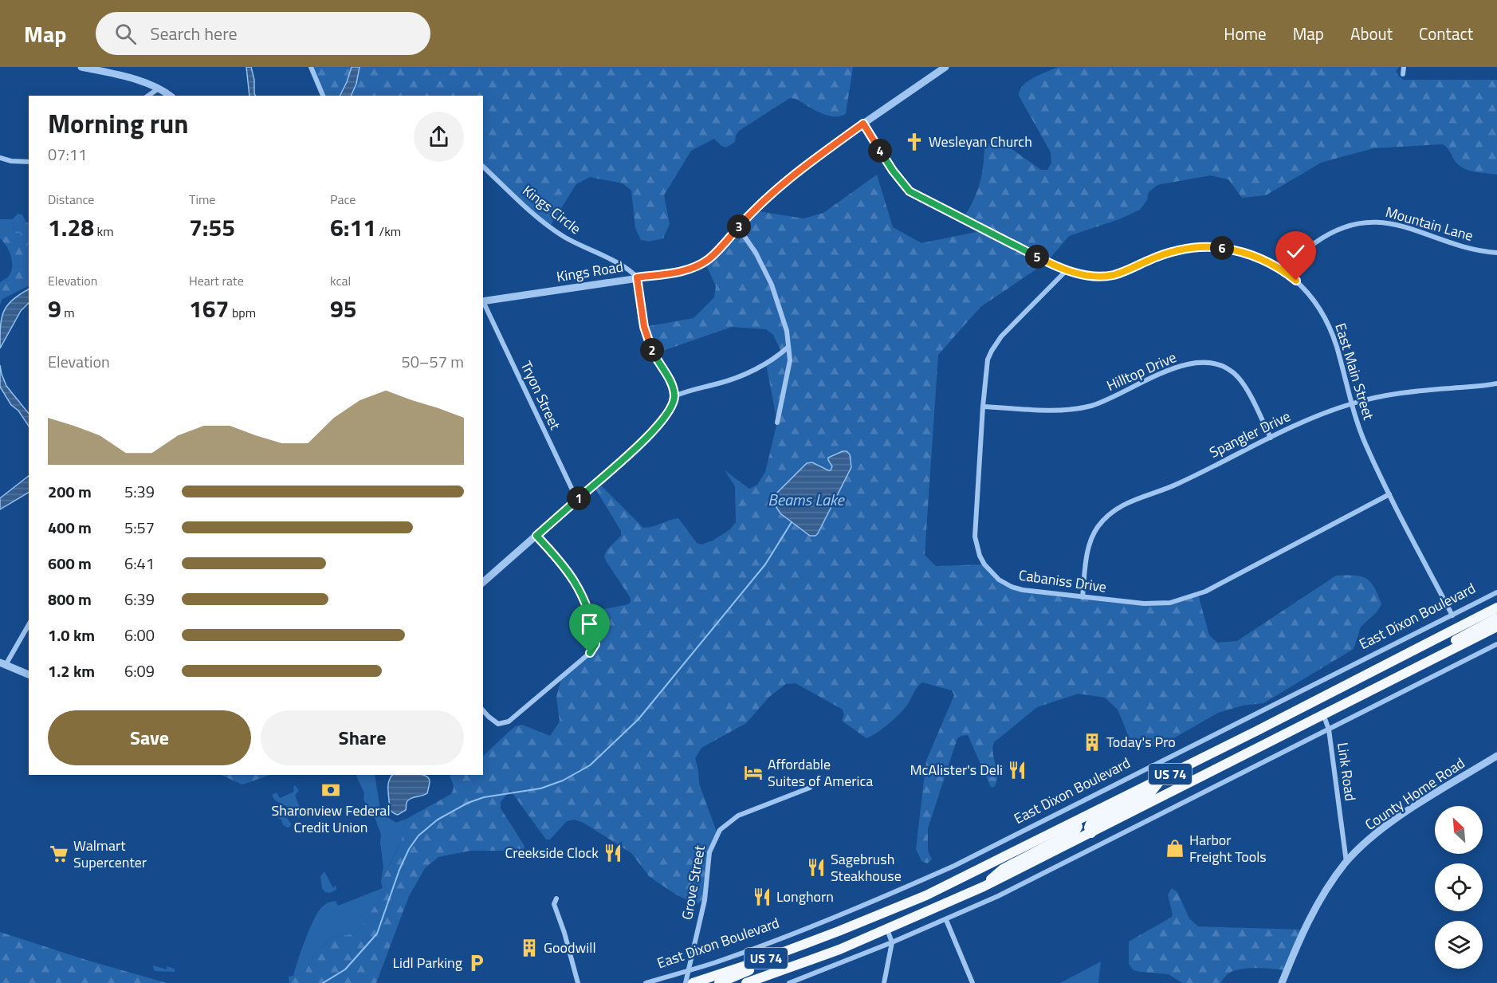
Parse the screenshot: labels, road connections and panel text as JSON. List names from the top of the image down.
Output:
{
  "streets": {
    "highway": ["East Dixon Boulevard", "US 74"],
    "street": [
      "Kings Circle",
      "Mountain Lane",
      "Kings Road",
      "Hilltop Drive",
      "East Main Street",
      "Tryon Street",
      "Spangler Drive",
      "Cabaniss Drive",
      "Link Road",
      "County Home Road",
      "Grove Street"
    ]
  },
  "crossings": [
    ["Kings Circle", "Kings Road"],
    ["Mountain Lane", "East Main Street"],
    ["Kings Road", "East Main Street"],
    ["Hilltop Drive", "Spangler Drive"],
    ["Hilltop Drive", "Cabaniss Drive"],
    ["East Main Street", "Spangler Drive"],
    ["East Main Street", "Cabaniss Drive"],
    ["East Main Street", "East Dixon Boulevard"],
    ["Spangler Drive", "Cabaniss Drive"],
    ["East Dixon Boulevard", "Grove Street"],
    ["Link Road", "US 74"],
    ["Link Road", "County Home Road"]
  ],
  "water": ["Beams Lake"],
  "places": {
    "church": ["Wesleyan Church"],
    "building": ["Today's Pro", "Goodwill"],
    "restaurant": [
      "McAlister's Deli",
      "Creekside Clock",
      "Sagebrush Steakhouse",
      "Longhorn"
    ],
    "hotel": ["Affordable Suites of America"],
    "bank": ["Sharonview Federal Credit Union"],
    "shop": ["Harbor Freight Tools"],
    "supermarket": ["Walmart Supercenter"],
    "parking": ["Lidl Parking"]
  },
  "north": "top left",
  "page": {
    "header": "Map",
    "search": "Search here",
    "nav": [
      "Home",
      "Map",
      "About",
      "Contact"
    ],
    "heading": ["Morning run", "07:11"],
    "pins": [
      "4",
      "3",
      "6",
      "5",
      "2",
      "1"
    ],
    "stats": [
      ["Distance", "1.28 km"],
      ["Time", "7:55"],
      ["Pace", "6:11 /km"],
      ["Elevation", "9 m"],
      ["Heart rate", "167 bpm"],
      ["kcal", "95"]
    ],
    "chart": ["Elevation", "50–57 m"],
    "list": [
      {
        "name": "200 m",
        "note": "5:39"
      },
      {
        "name": "400 m",
        "note": "5:57"
      },
      {
        "name": "600 m",
        "note": "6:41"
      },
      {
        "name": "800 m",
        "note": "6:39"
      },
      {
        "name": "1.0 km",
        "note": "6:00"
      },
      {
        "name": "1.2 km",
        "note": "6:09"
      }
    ],
    "buttons": ["Save", "Share"]
  }
}
